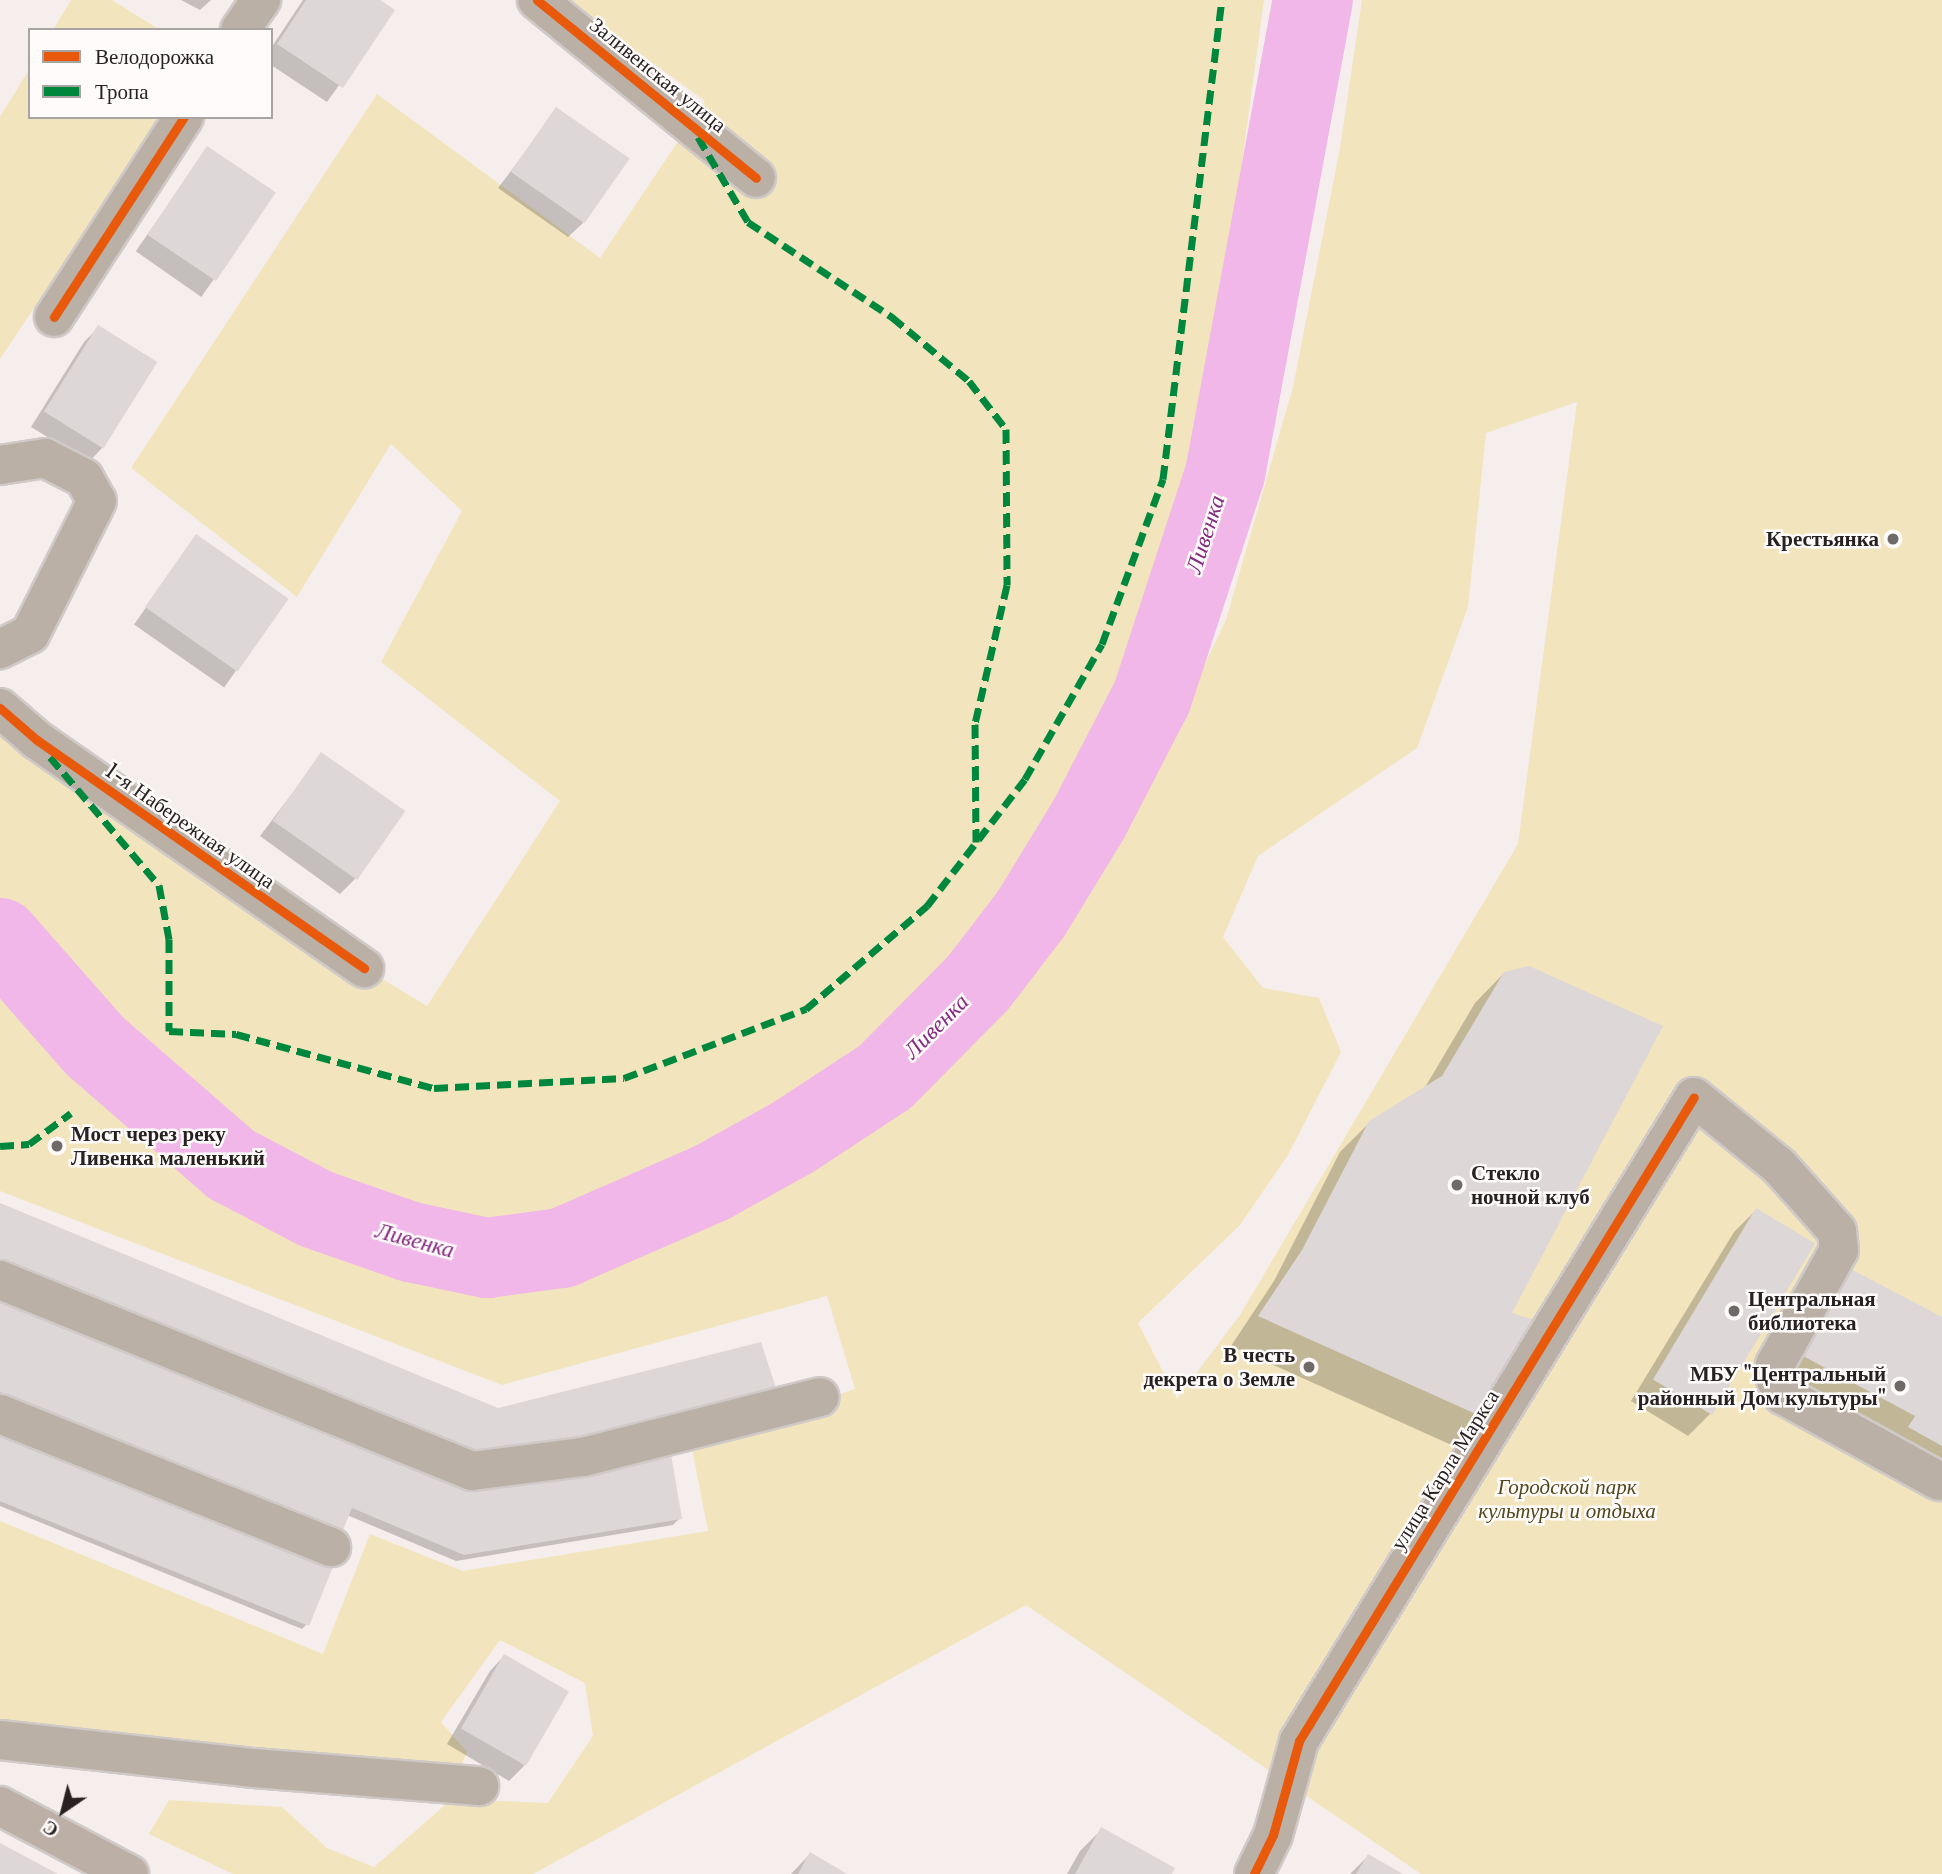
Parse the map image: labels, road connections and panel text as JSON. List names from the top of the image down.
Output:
{
  "streets": {
    "street": ["Заливенская улица", "1-я Набережная улица", "улица Карла Маркса"]
  },
  "water": ["Ливенка"],
  "parks": ["Городской парк культуры и отдыха"],
  "places": [
    "Крестьянка",
    "Мост через реку Ливенка маленький",
    "Стекло ночной клуб",
    "Центральная библиотека",
    "В честь декрета о Земле",
    "МБУ \"Центральный районный Дом культуры\""
  ],
  "legend": ["Велодорожка", "Тропа"],
  "north": "bottom left"
}
